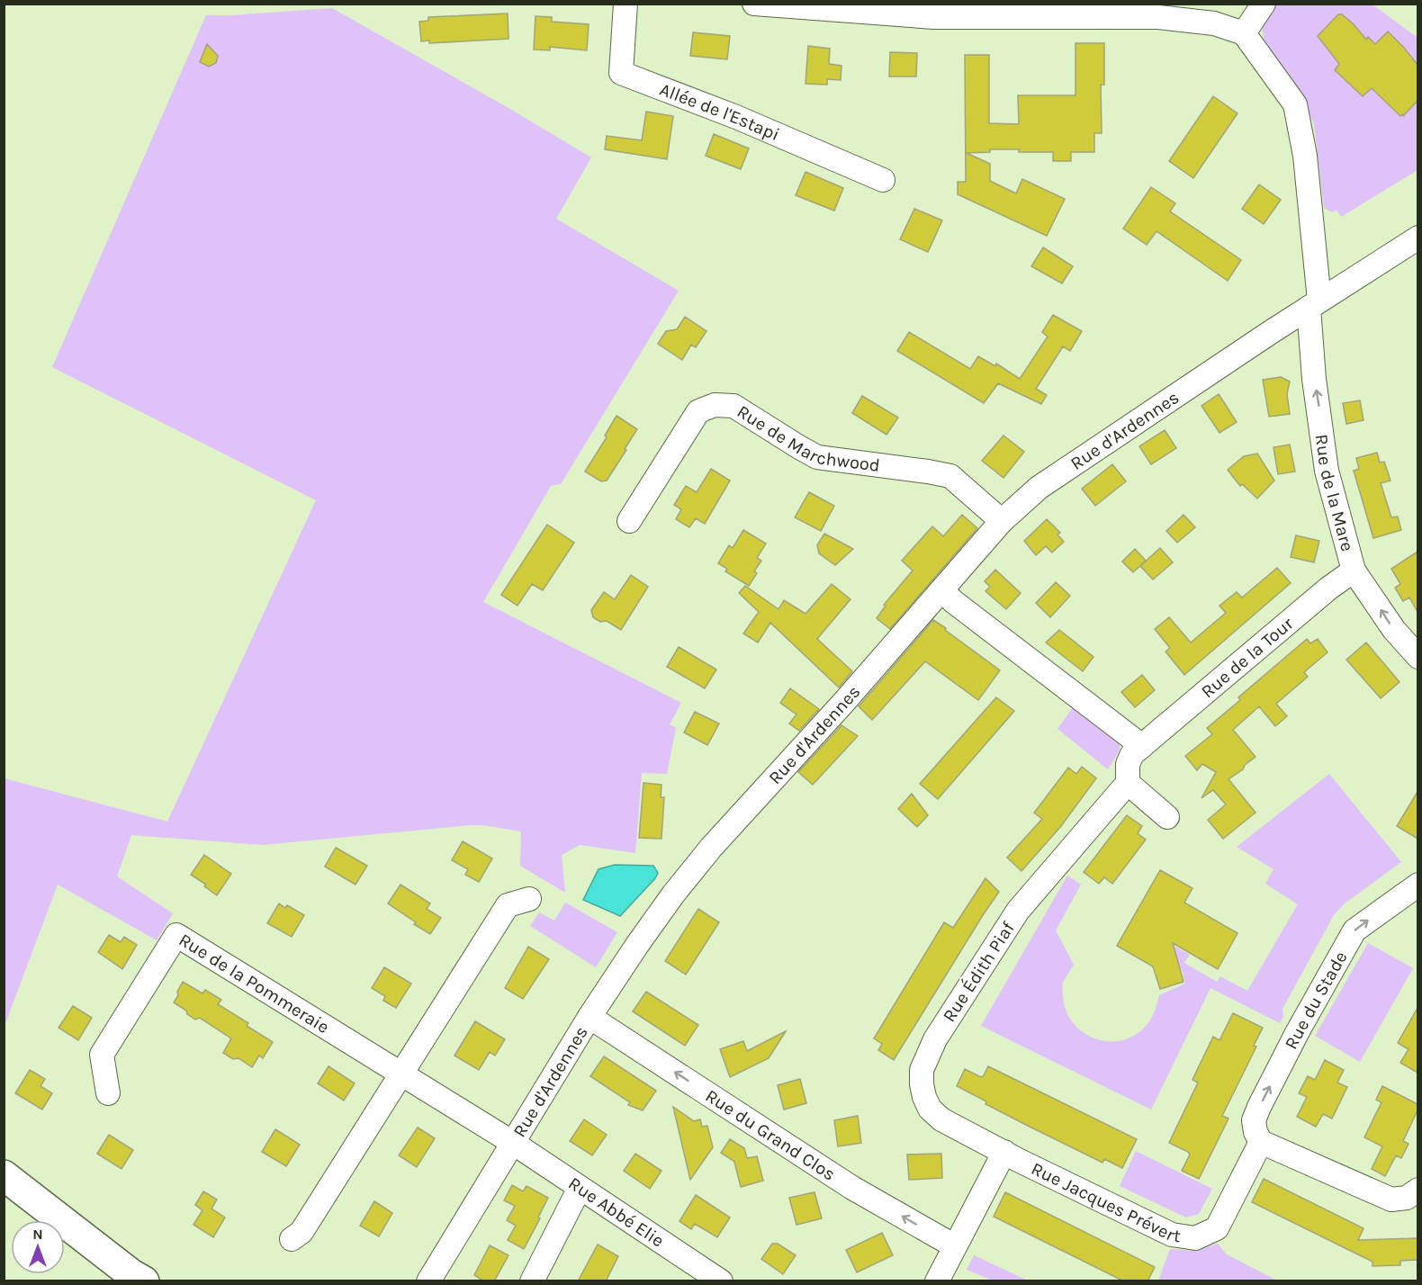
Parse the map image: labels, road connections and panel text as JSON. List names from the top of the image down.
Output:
{
  "streets": {
    "street": [
      "Allée de l'Estapi",
      "Rue d'Ardennes",
      "Rue de Marchwood",
      "Rue de la Mare",
      "Rue de la Tour",
      "Rue Édith Piaf",
      "Rue de la Pommeraie",
      "Rue du Stade",
      "Rue du Grand Clos",
      "Rue Jacques Prévert",
      "Rue Abbé Elie"
    ]
  },
  "crossings": [
    ["Rue d'Ardennes", "Rue de Marchwood"],
    ["Rue d'Ardennes", "Rue de la Mare"],
    ["Rue d'Ardennes", "Rue de la Pommeraie"],
    ["Rue d'Ardennes", "Rue du Grand Clos"],
    ["Rue d'Ardennes", "Rue Abbé Elie"],
    ["Rue de la Mare", "Rue de la Tour"],
    ["Rue de la Tour", "Rue Édith Piaf"],
    ["Rue Édith Piaf", "Rue Jacques Prévert"],
    ["Rue de la Pommeraie", "Rue Abbé Elie"],
    ["Rue du Stade", "Rue Jacques Prévert"]
  ],
  "one_way": ["Rue de la Mare", "Rue du Stade", "Rue du Grand Clos"],
  "north": "top"
}
